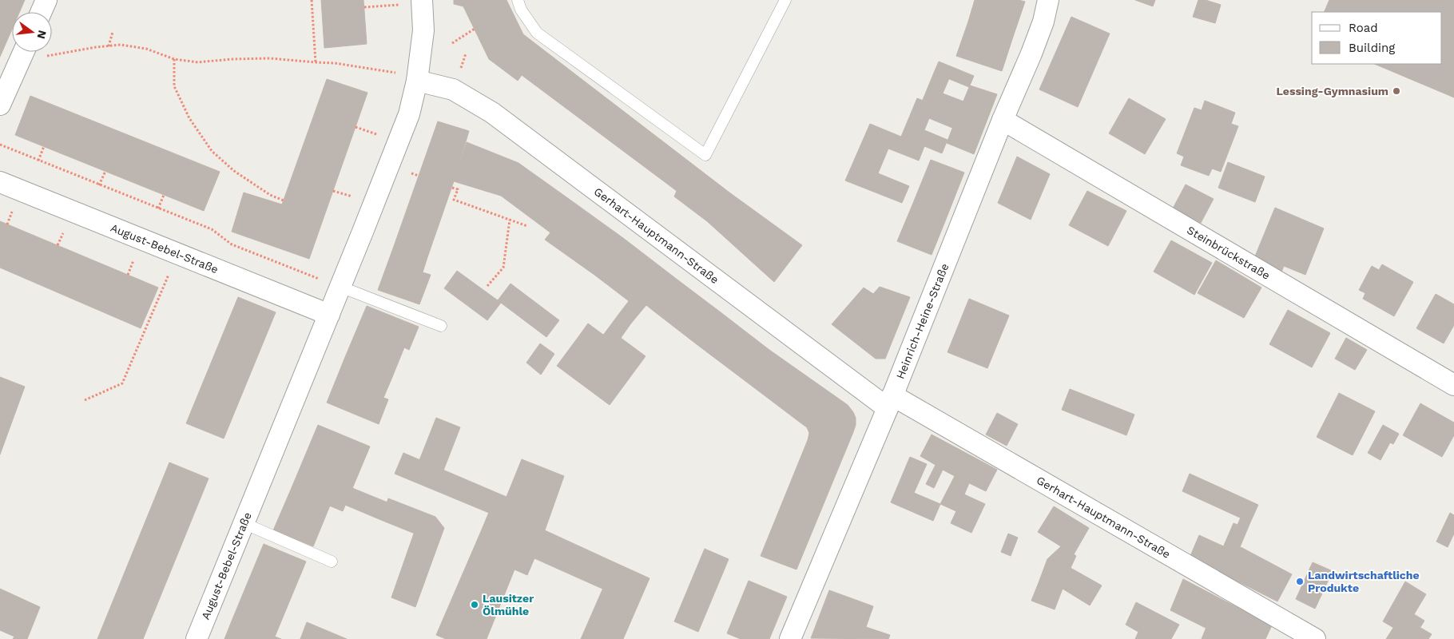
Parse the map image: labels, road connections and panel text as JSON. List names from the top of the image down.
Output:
{
  "streets": {
    "street": [
      "Gerhart-Hauptmann-Straße",
      "August-Bebel-Straße",
      "Steinbrückstraße",
      "Heinrich-Heine-Straße"
    ]
  },
  "crossings": [
    ["Gerhart-Hauptmann-Straße", "August-Bebel-Straße"],
    ["Gerhart-Hauptmann-Straße", "Heinrich-Heine-Straße"],
    ["Steinbrückstraße", "Heinrich-Heine-Straße"]
  ],
  "places": ["Lessing-Gymnasium", "Landwirtschaftliche Produkte", "Lausitzer Ölmühle"],
  "legend": ["Road", "Building"],
  "north": "right"
}
